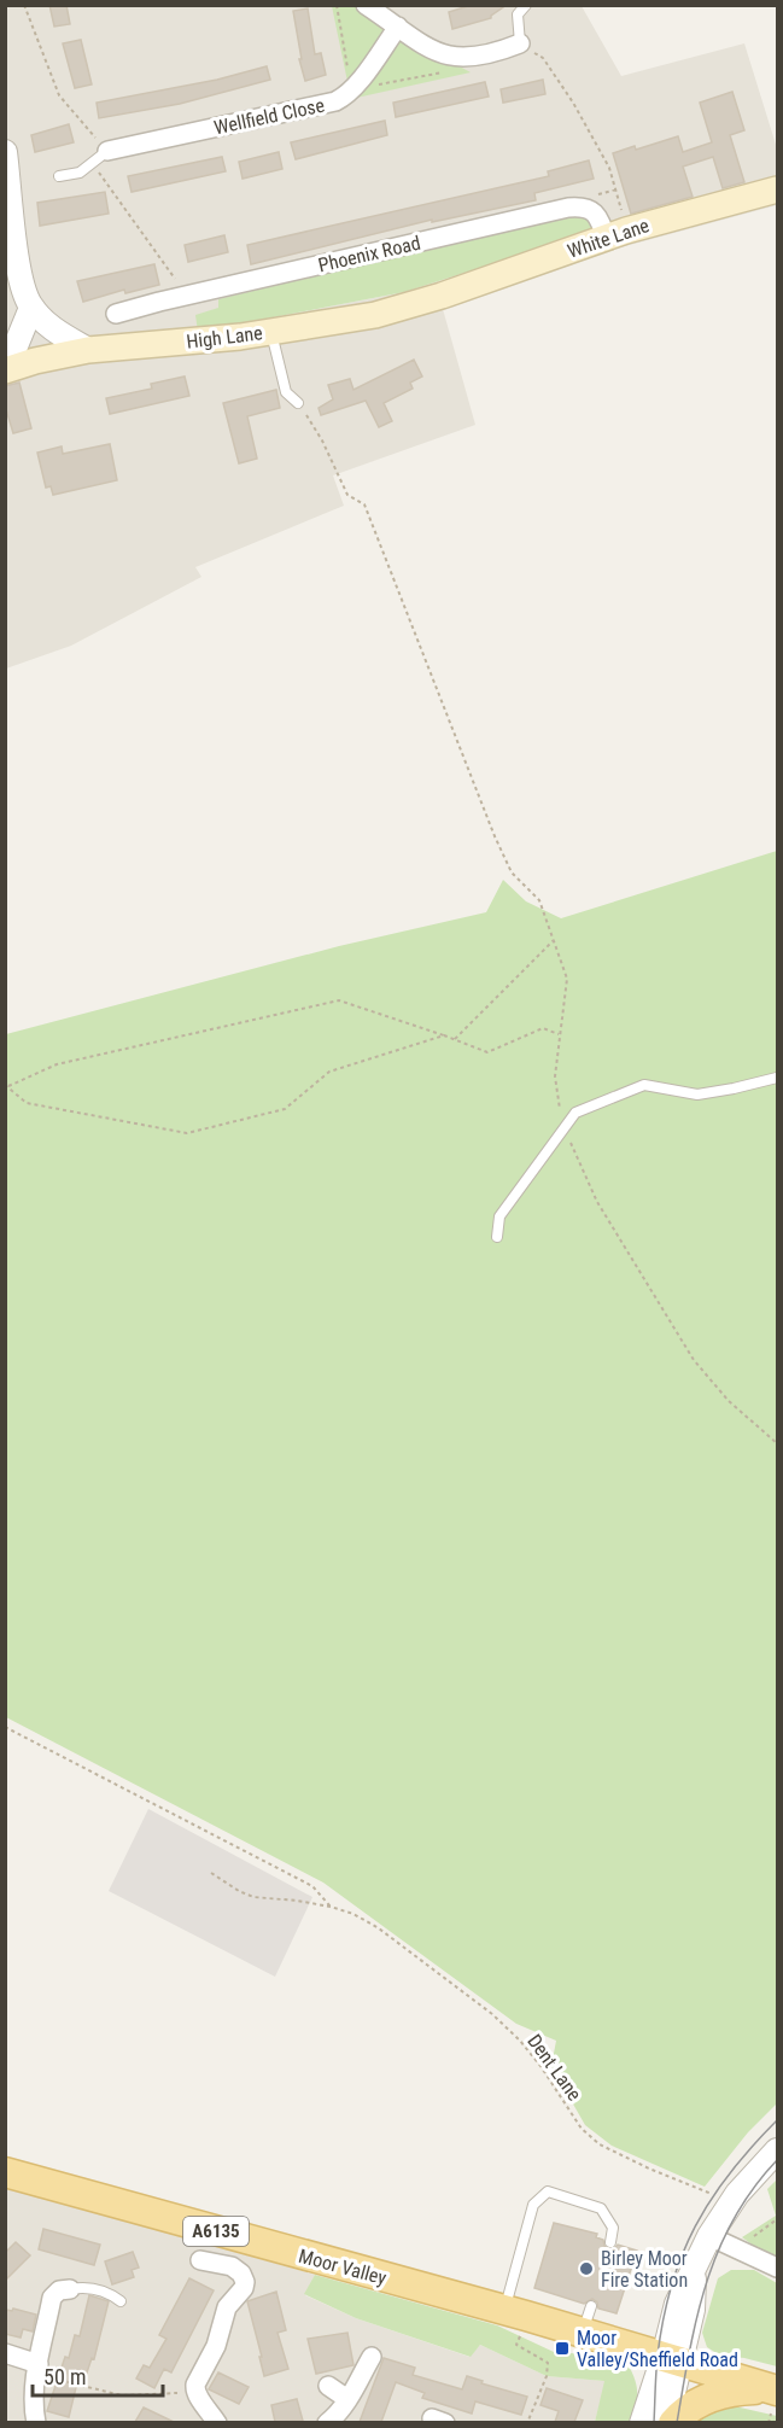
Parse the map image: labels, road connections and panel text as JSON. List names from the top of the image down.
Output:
{
  "streets": {
    "main road": [
      "White Lane",
      "High Lane",
      "A6135",
      "Moor Valley"
    ],
    "street": ["Wellfield Close", "Phoenix Road"],
    "path": ["Dent Lane"]
  },
  "crossings": [
    ["White Lane", "Phoenix Road"],
    ["White Lane", "High Lane"],
    ["A6135", "Moor Valley"]
  ],
  "places": {
    "other": ["Birley Moor Fire Station"],
    "transit": ["Moor Valley/Sheffield Road"]
  },
  "scale_bar": "50 m"
}
